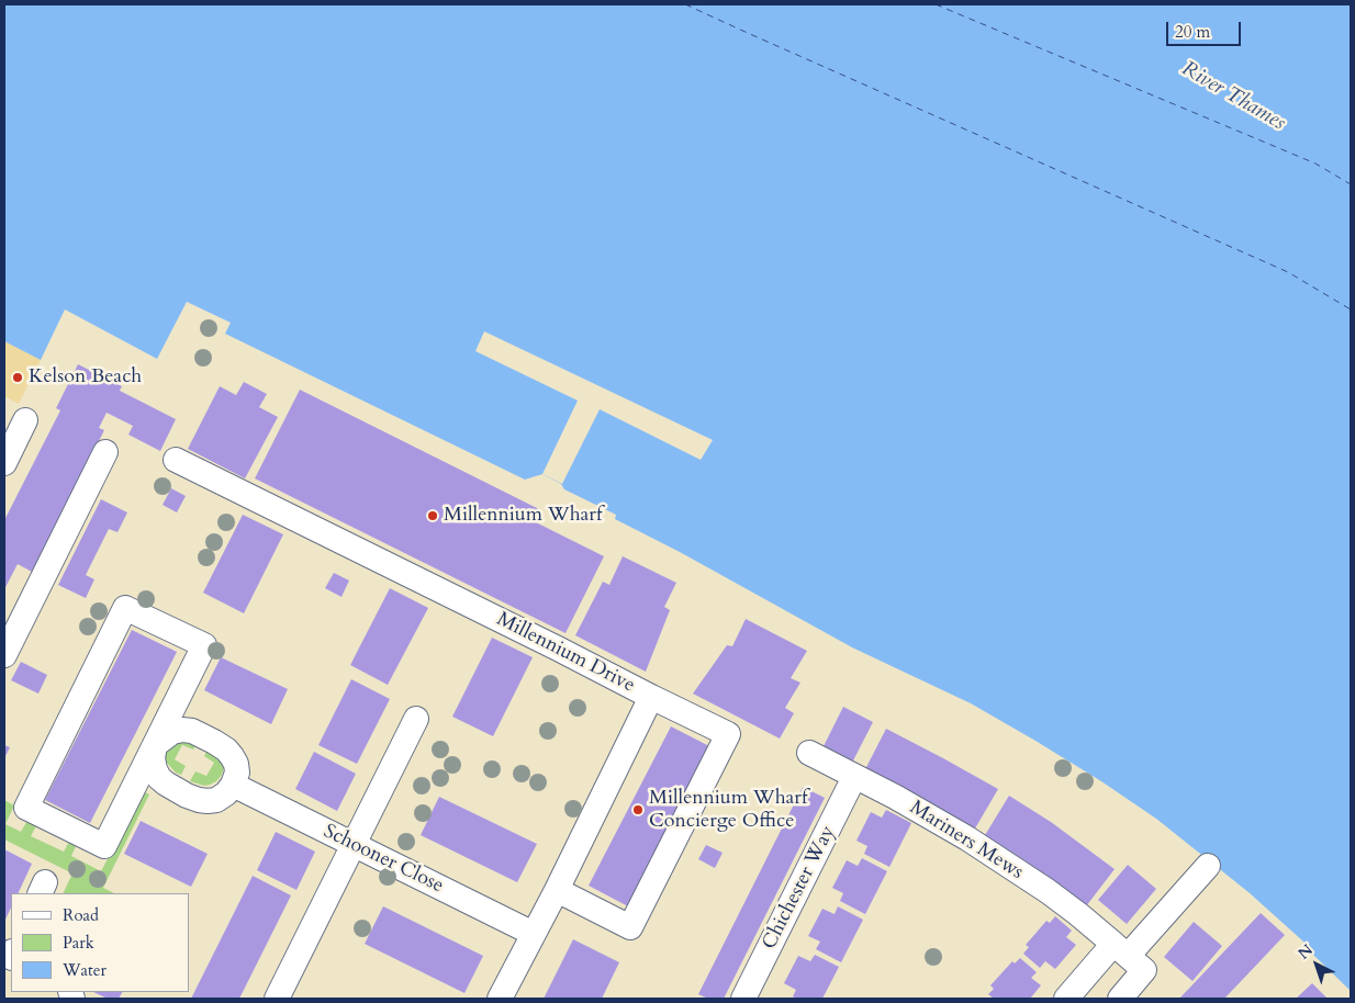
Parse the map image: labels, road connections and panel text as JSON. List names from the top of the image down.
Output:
{
  "streets": {
    "street": [
      "Millennium Drive",
      "Mariners Mews",
      "Schooner Close",
      "Chichester Way"
    ]
  },
  "crossings": [
    ["Millennium Drive", "Schooner Close"],
    ["Mariners Mews", "Chichester Way"]
  ],
  "water": ["River Thames"],
  "places": ["Kelson Beach", "Millennium Wharf", "Millennium Wharf Concierge Office"],
  "legend": ["Road", "Park", "Water"],
  "scale_bar": "20 m",
  "north": "top left"
}
